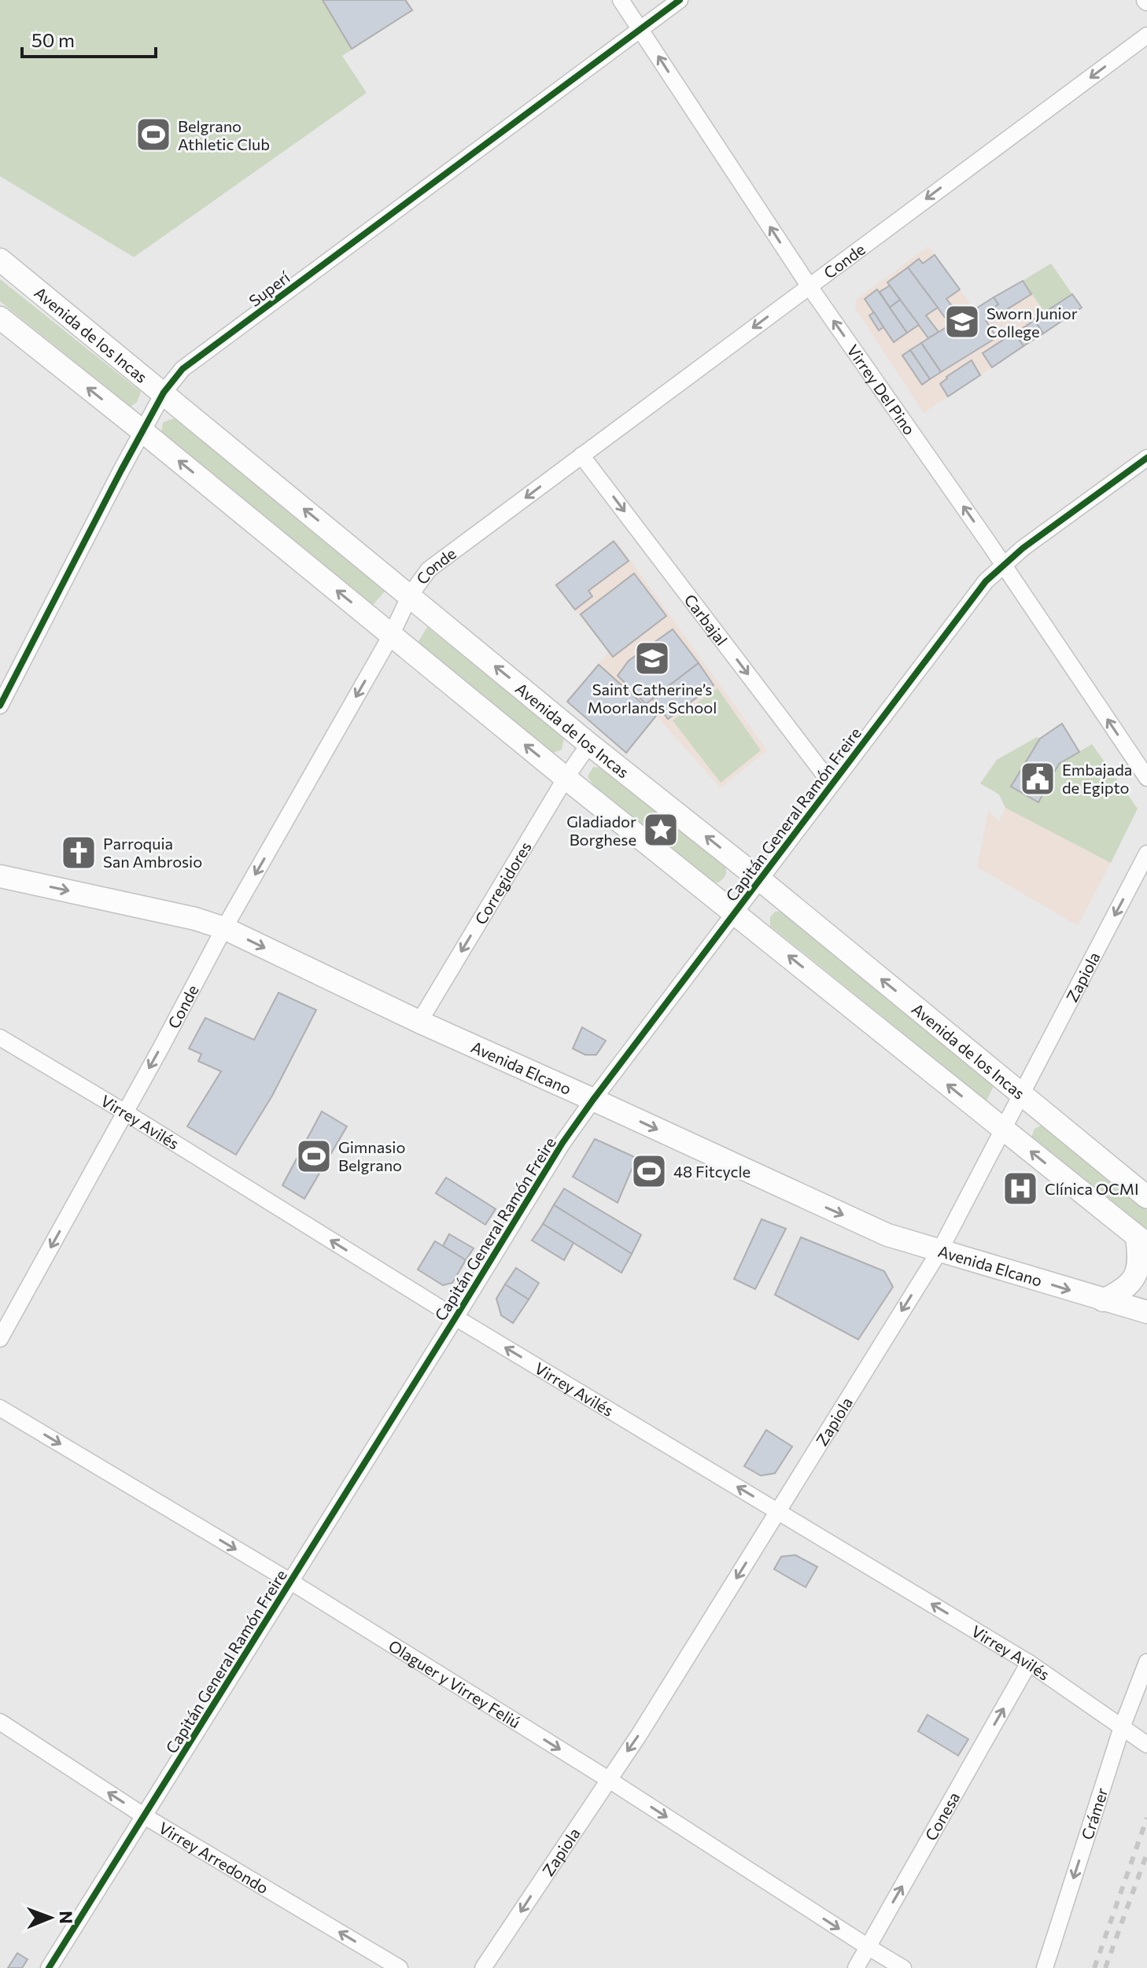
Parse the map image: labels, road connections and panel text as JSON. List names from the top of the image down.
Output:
{
  "streets": {
    "main road": ["Avenida de los Incas", "Avenida Elcano"],
    "street": [
      "Conde",
      "Superí",
      "Virrey Del Pino",
      "Carbajal",
      "Capitán General Ramón Freire",
      "Corregidores",
      "Zapiola",
      "Virrey Avilés",
      "Olaguer y Virrey Feliú",
      "Crámer",
      "Conesa",
      "Virrey Arredondo"
    ]
  },
  "crossings": [
    ["Conde", "Avenida de los Incas"],
    ["Conde", "Virrey Del Pino"],
    ["Conde", "Carbajal"],
    ["Conde", "Avenida Elcano"],
    ["Conde", "Virrey Avilés"],
    ["Superí", "Avenida de los Incas"],
    ["Superí", "Virrey Del Pino"],
    ["Avenida de los Incas", "Capitán General Ramón Freire"],
    ["Avenida de los Incas", "Corregidores"],
    ["Avenida de los Incas", "Zapiola"],
    ["Virrey Del Pino", "Capitán General Ramón Freire"],
    ["Carbajal", "Capitán General Ramón Freire"],
    ["Capitán General Ramón Freire", "Avenida Elcano"],
    ["Capitán General Ramón Freire", "Virrey Avilés"],
    ["Capitán General Ramón Freire", "Olaguer y Virrey Feliú"],
    ["Capitán General Ramón Freire", "Virrey Arredondo"],
    ["Corregidores", "Avenida Elcano"],
    ["Zapiola", "Avenida Elcano"],
    ["Zapiola", "Virrey Avilés"],
    ["Zapiola", "Olaguer y Virrey Feliú"],
    ["Virrey Avilés", "Crámer"],
    ["Virrey Avilés", "Conesa"],
    ["Olaguer y Virrey Feliú", "Conesa"]
  ],
  "one_way": [
    "Conde",
    "Virrey Del Pino",
    "Carbajal",
    "Corregidores",
    "Zapiola",
    "Virrey Avilés",
    "Olaguer y Virrey Feliú",
    "Crámer",
    "Conesa",
    "Virrey Arredondo"
  ],
  "places": {
    "sports": ["Belgrano Athletic Club", "Gimnasio Belgrano", "48 Fitcycle"],
    "school or university": ["Sworn Junior College", "Saint Catherine’s Moorlands School"],
    "public building": ["Embajada de Egipto"],
    "place": ["Gladiador Borghese"],
    "church": ["Parroquia San Ambrosio"],
    "hospital": ["Clínica OCMI"]
  },
  "scale_bar": "50 m",
  "north": "right"
}
